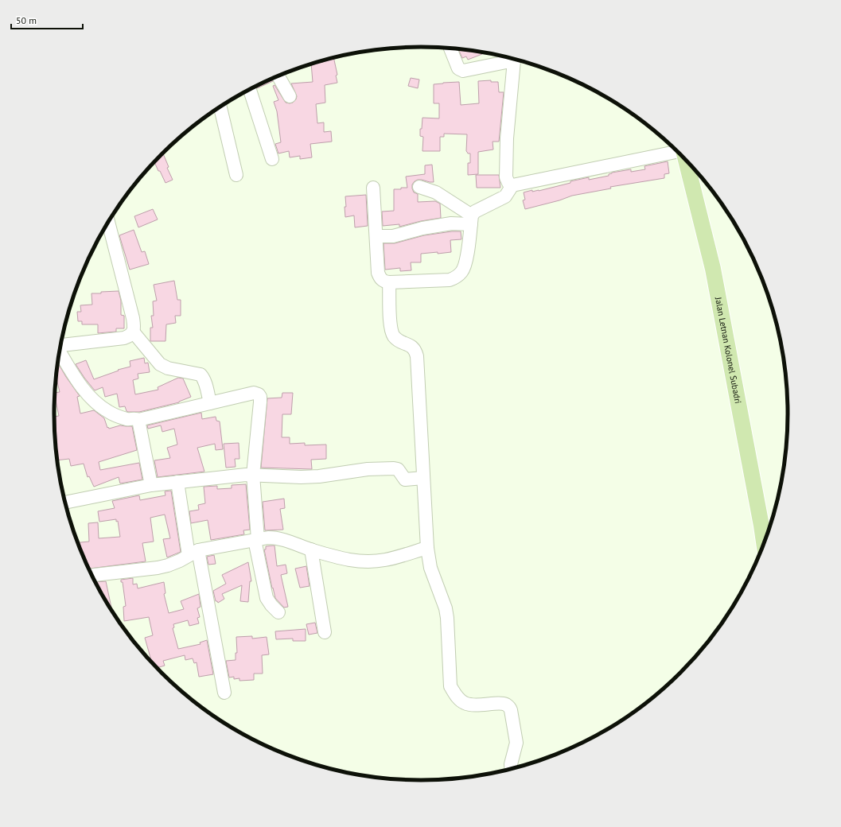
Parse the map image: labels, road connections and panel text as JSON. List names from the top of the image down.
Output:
{
  "streets": {
    "main road": ["Jalan Letnan Kolonel Subadri"]
  },
  "scale_bar": "50 m"
}
